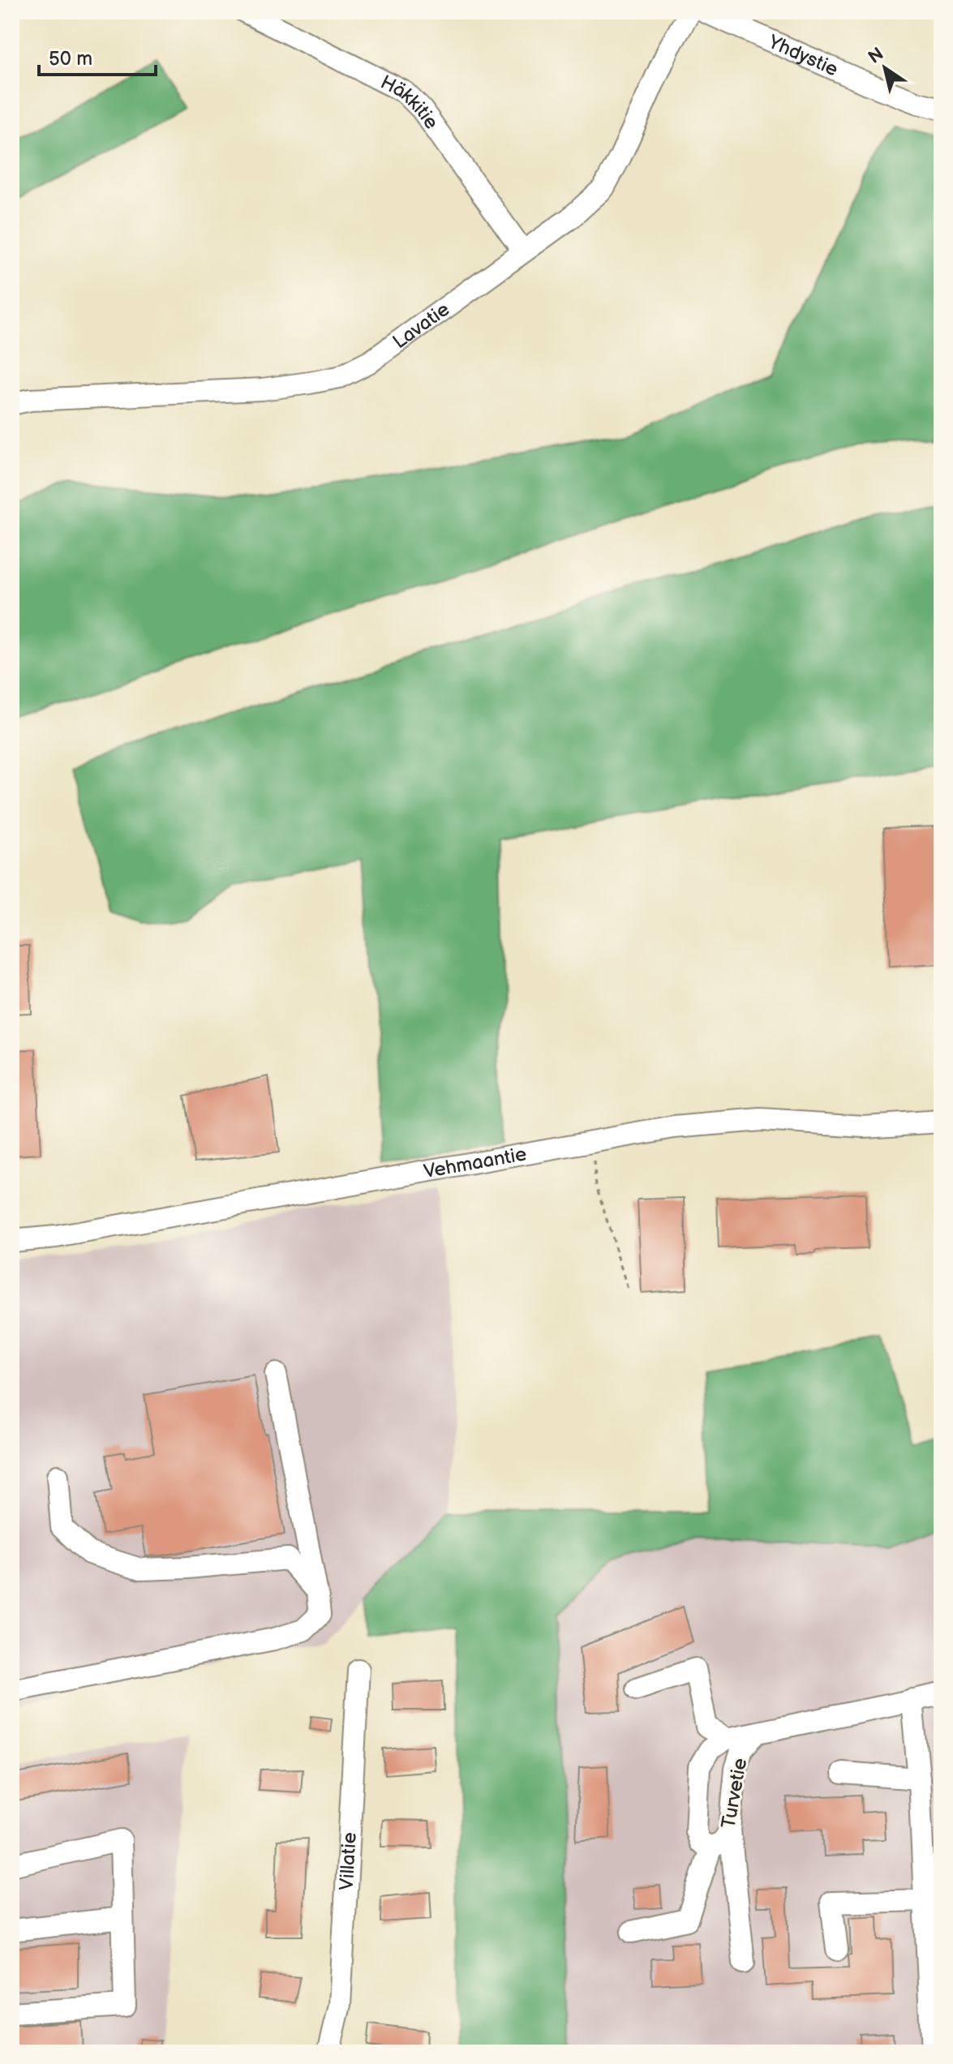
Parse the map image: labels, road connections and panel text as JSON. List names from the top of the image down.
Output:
{
  "streets": {
    "street": [
      "Yhdystie",
      "Häkkitie",
      "Lavatie",
      "Vehmaantie",
      "Turvetie",
      "Villatie"
    ]
  },
  "crossings": [
    ["Häkkitie", "Lavatie"]
  ],
  "scale_bar": "50 m",
  "north": "top left"
}
